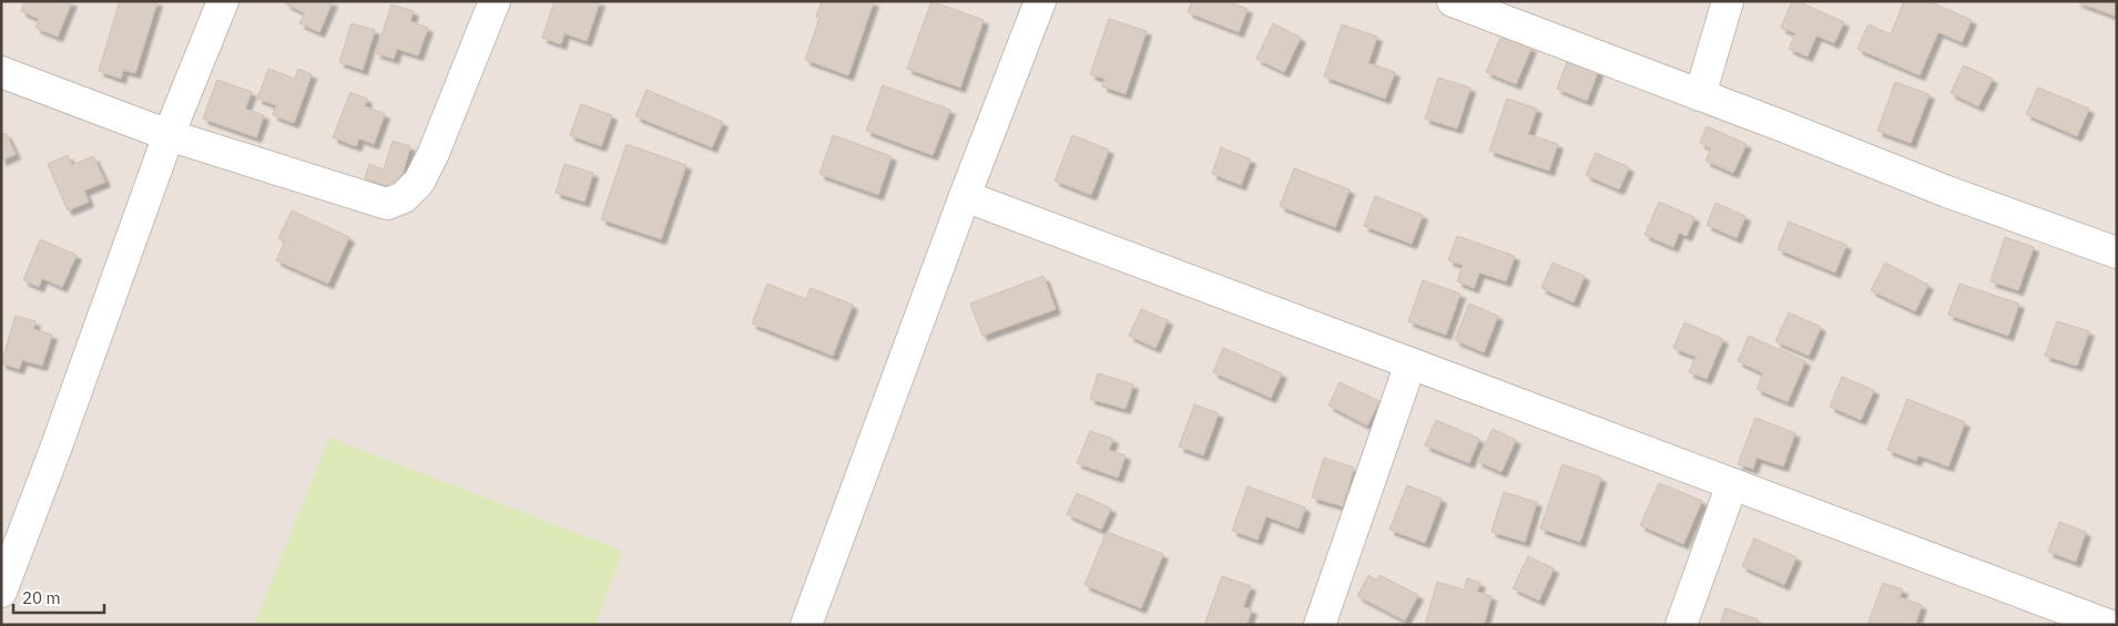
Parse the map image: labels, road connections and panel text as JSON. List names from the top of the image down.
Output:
{
  "scale_bar": "20 m"
}
